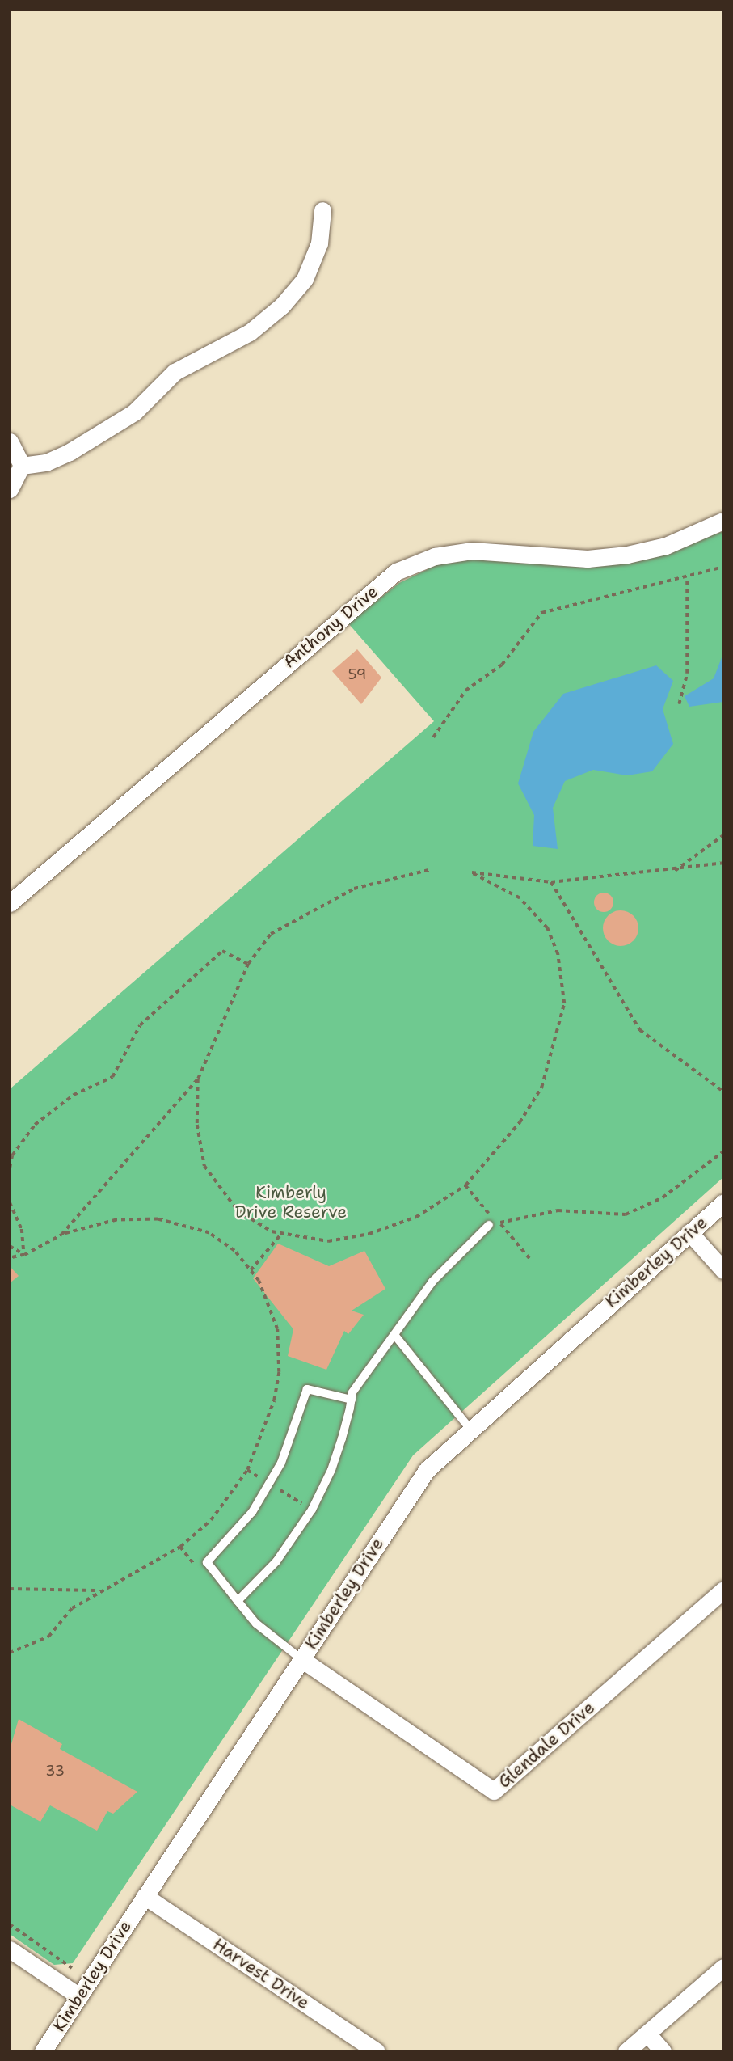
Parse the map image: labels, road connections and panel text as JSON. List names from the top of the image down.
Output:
{
  "streets": {
    "street": [
      "Anthony Drive",
      "Kimberley Drive",
      "Glendale Drive",
      "Harvest Drive"
    ]
  },
  "crossings": [
    ["Kimberley Drive", "Glendale Drive"],
    ["Kimberley Drive", "Harvest Drive"]
  ],
  "parks": ["Kimberly Drive Reserve"],
  "house_numbers": ["59", "33"]
}
